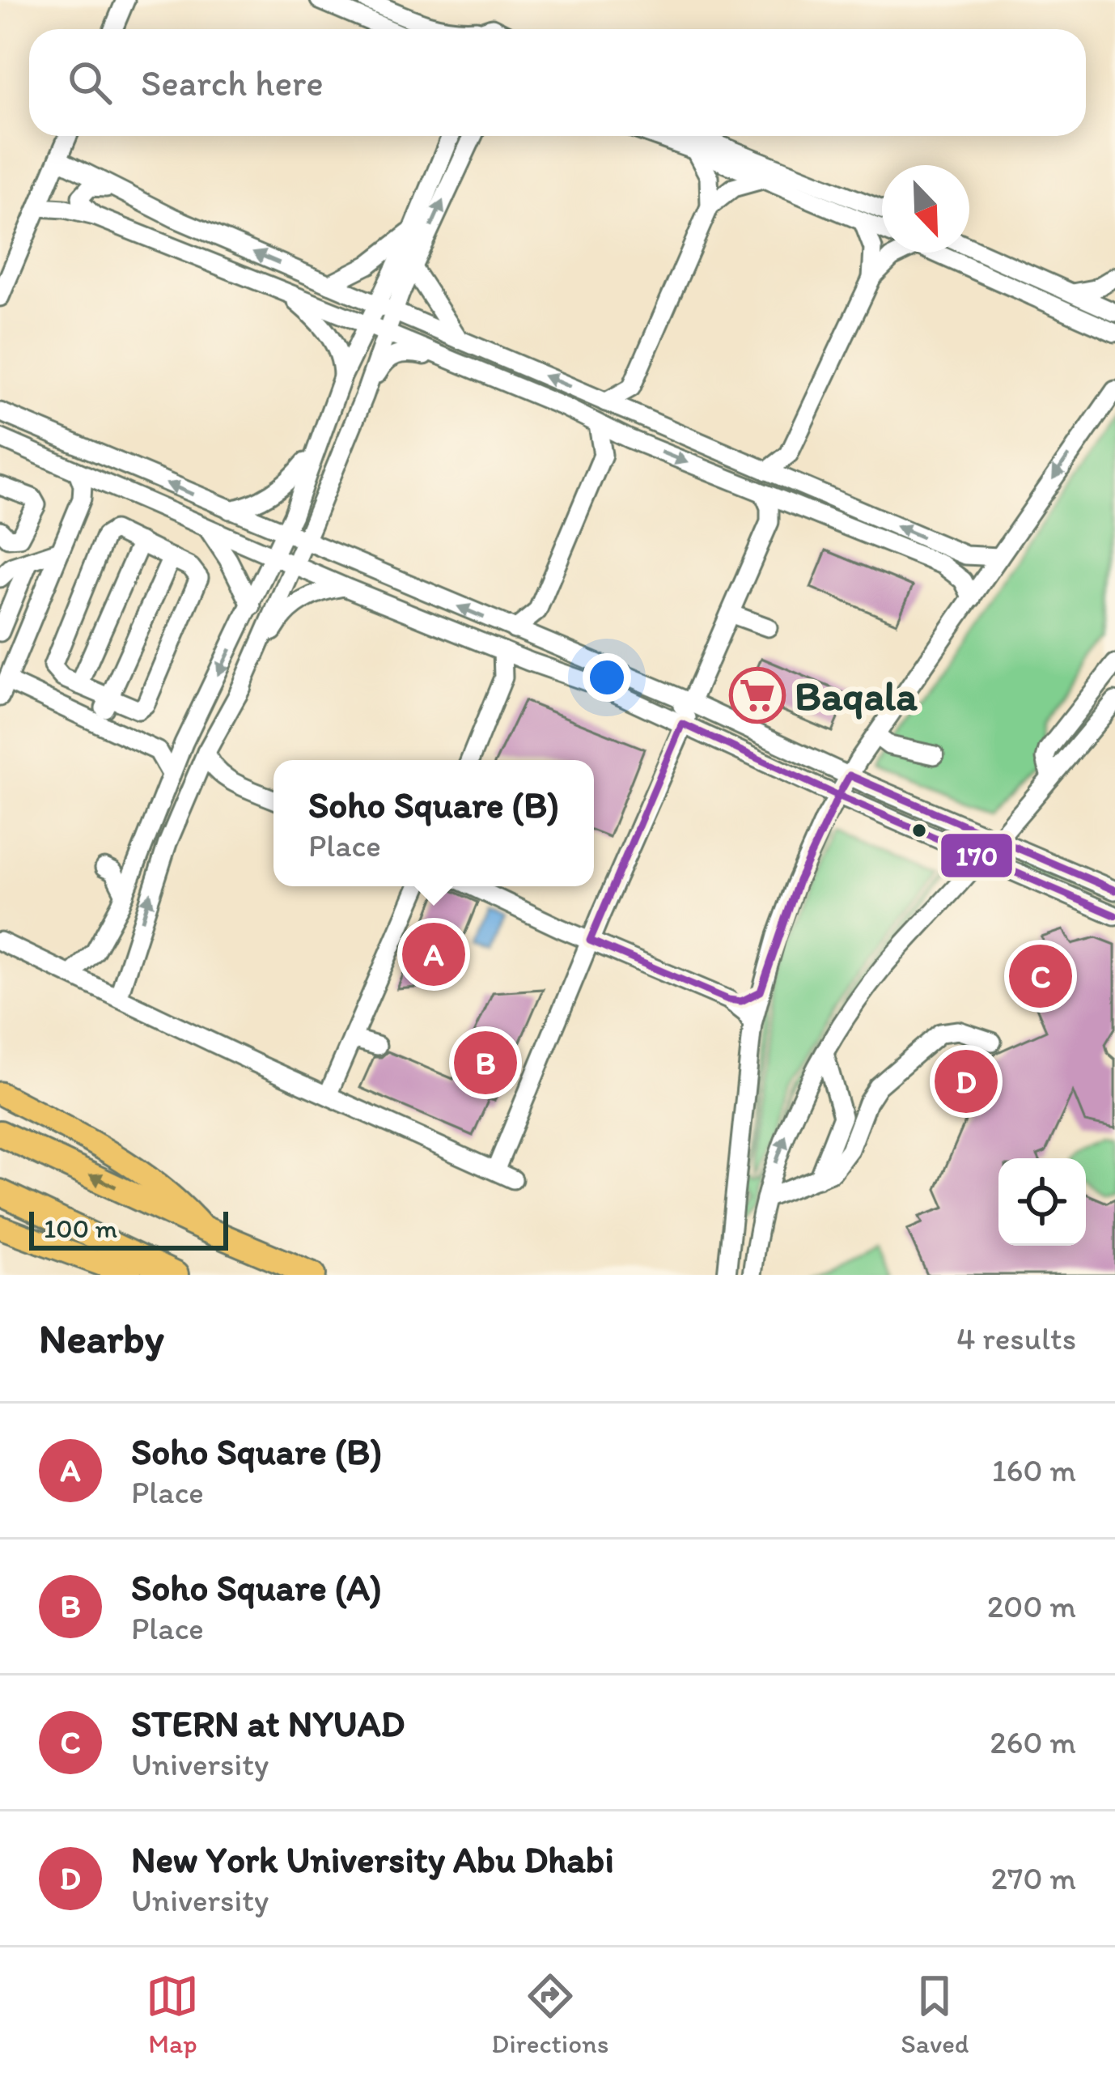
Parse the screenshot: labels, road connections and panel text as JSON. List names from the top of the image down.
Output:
{
  "places": {
    "supermarket": ["Baqala"]
  },
  "lines": ["transit line 170"],
  "scale_bar": "100 m",
  "north": "bottom right",
  "page": {
    "search": "Search here",
    "popup": ["Soho Square (B)", "Place"],
    "pins": [
      "A",
      "C",
      "B",
      "D"
    ],
    "scale": "100 m",
    "heading": ["Nearby", "4 results"],
    "list": [
      {
        "mark": "A",
        "name": "Soho Square (B)",
        "note": "Place",
        "value": "160 m"
      },
      {
        "mark": "B",
        "name": "Soho Square (A)",
        "note": "Place",
        "value": "200 m"
      },
      {
        "mark": "C",
        "name": "STERN at NYUAD",
        "note": "University",
        "value": "260 m"
      },
      {
        "mark": "D",
        "name": "New York University Abu Dhabi",
        "note": "University",
        "value": "270 m"
      }
    ],
    "nav": ["Map", "Directions", "Saved"]
  }
}
